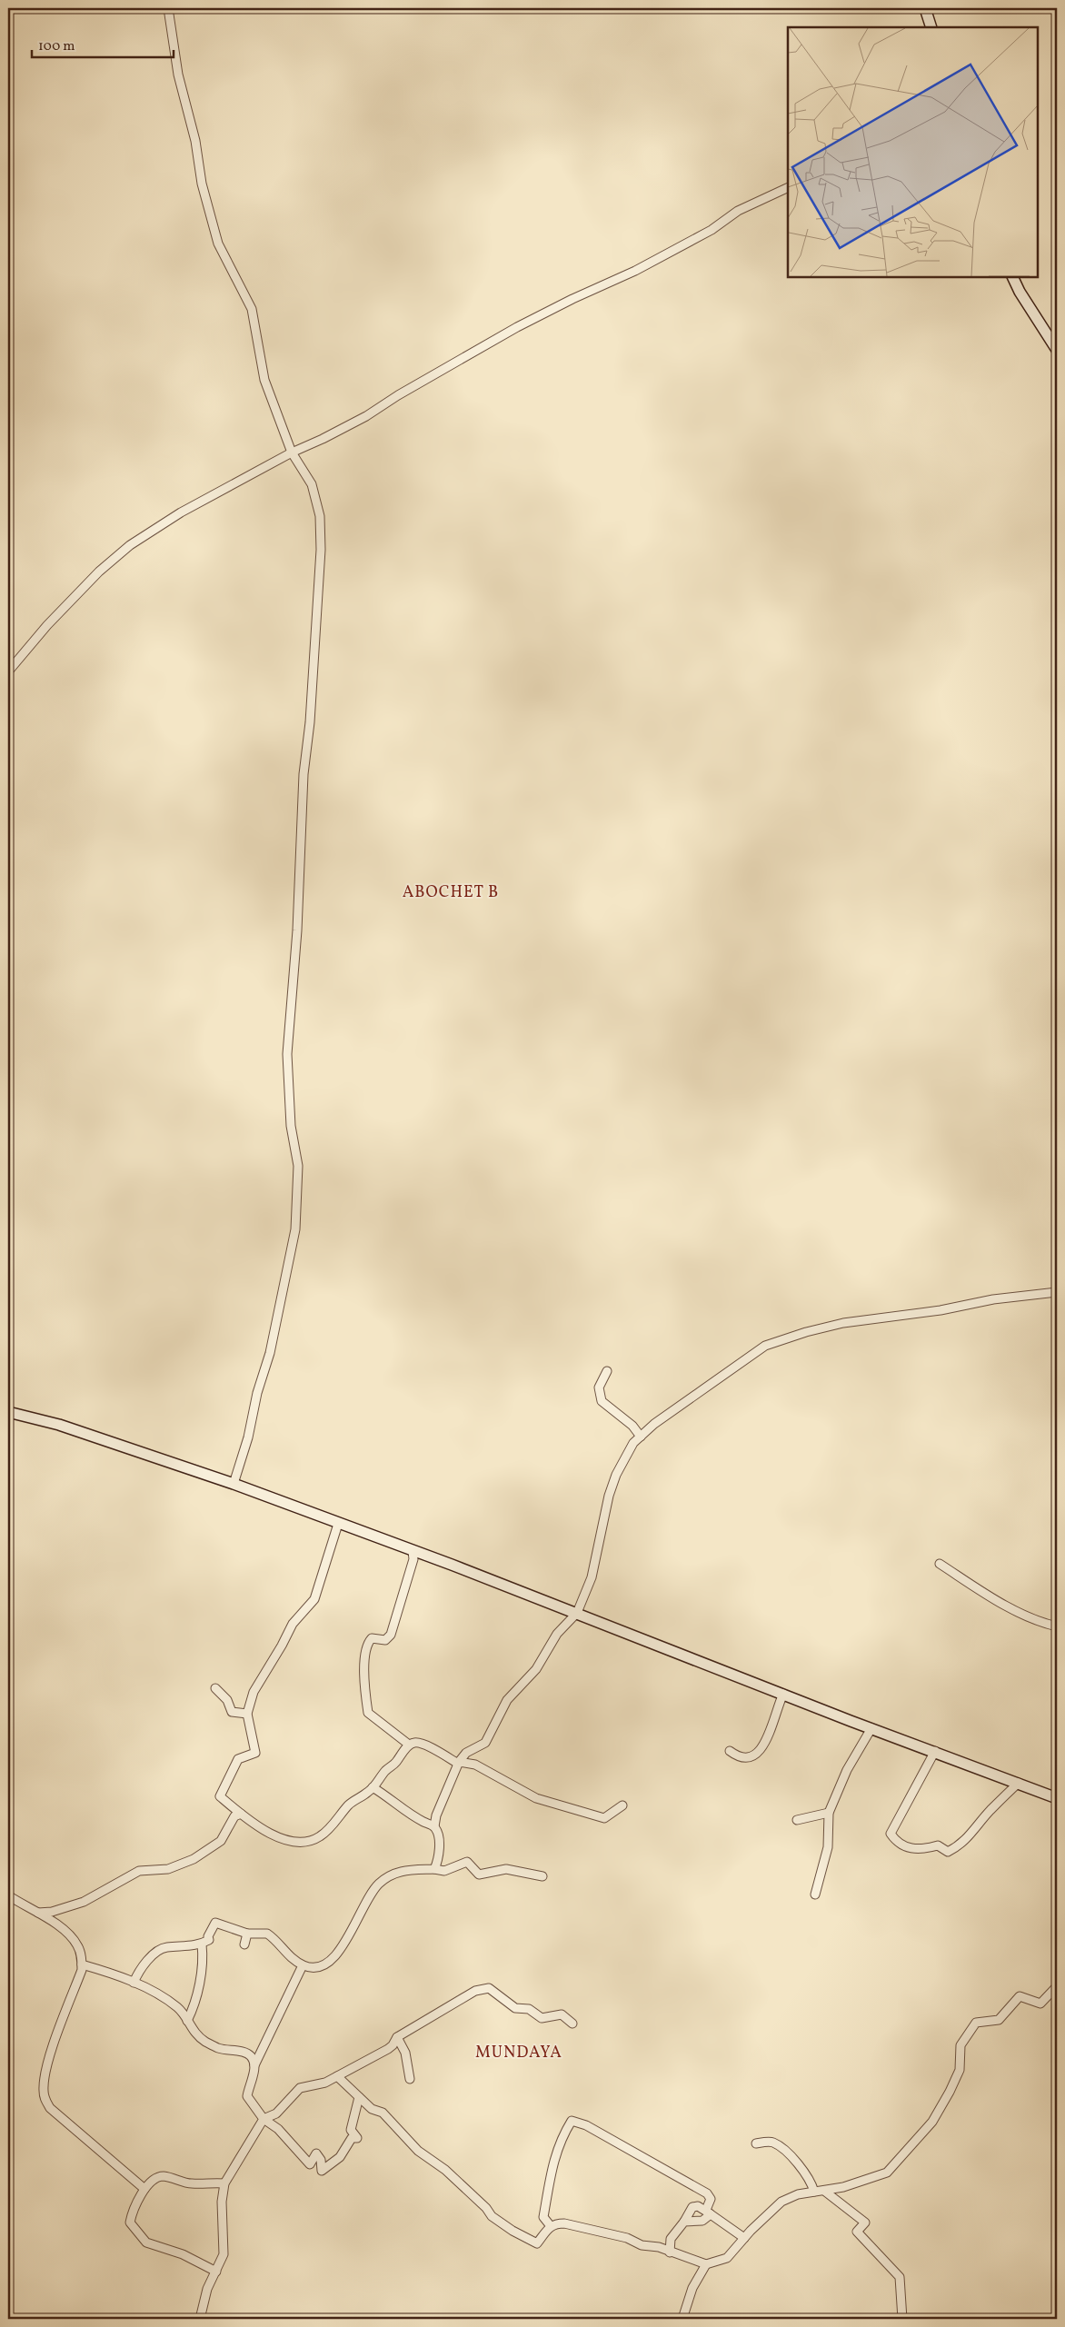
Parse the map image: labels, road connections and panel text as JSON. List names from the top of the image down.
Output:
{
  "districts": ["ABOCHET B", "MUNDAYA"],
  "scale_bar": "100 m"
}
